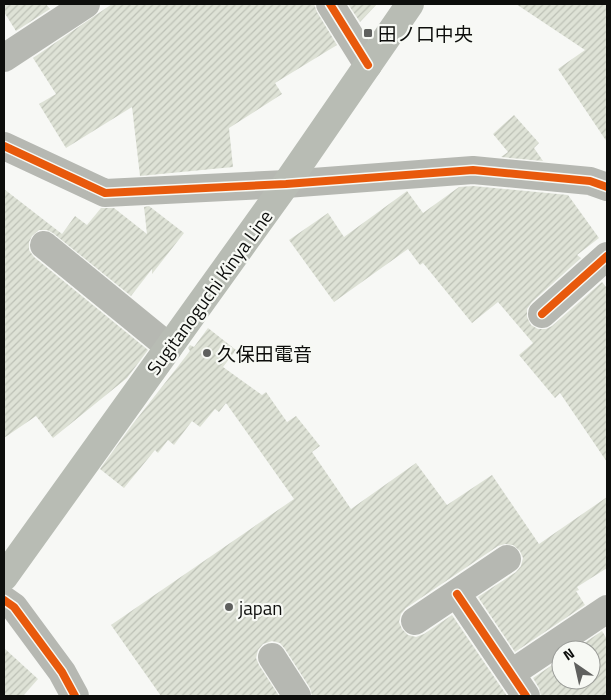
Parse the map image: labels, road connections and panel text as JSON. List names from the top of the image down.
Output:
{
  "streets": {
    "main road": ["Sugitanoguchi Kinya Line"]
  },
  "places": {
    "transit": ["田ノ口中央"],
    "other": ["久保田電音", "japan"]
  },
  "north": "top left"
}
